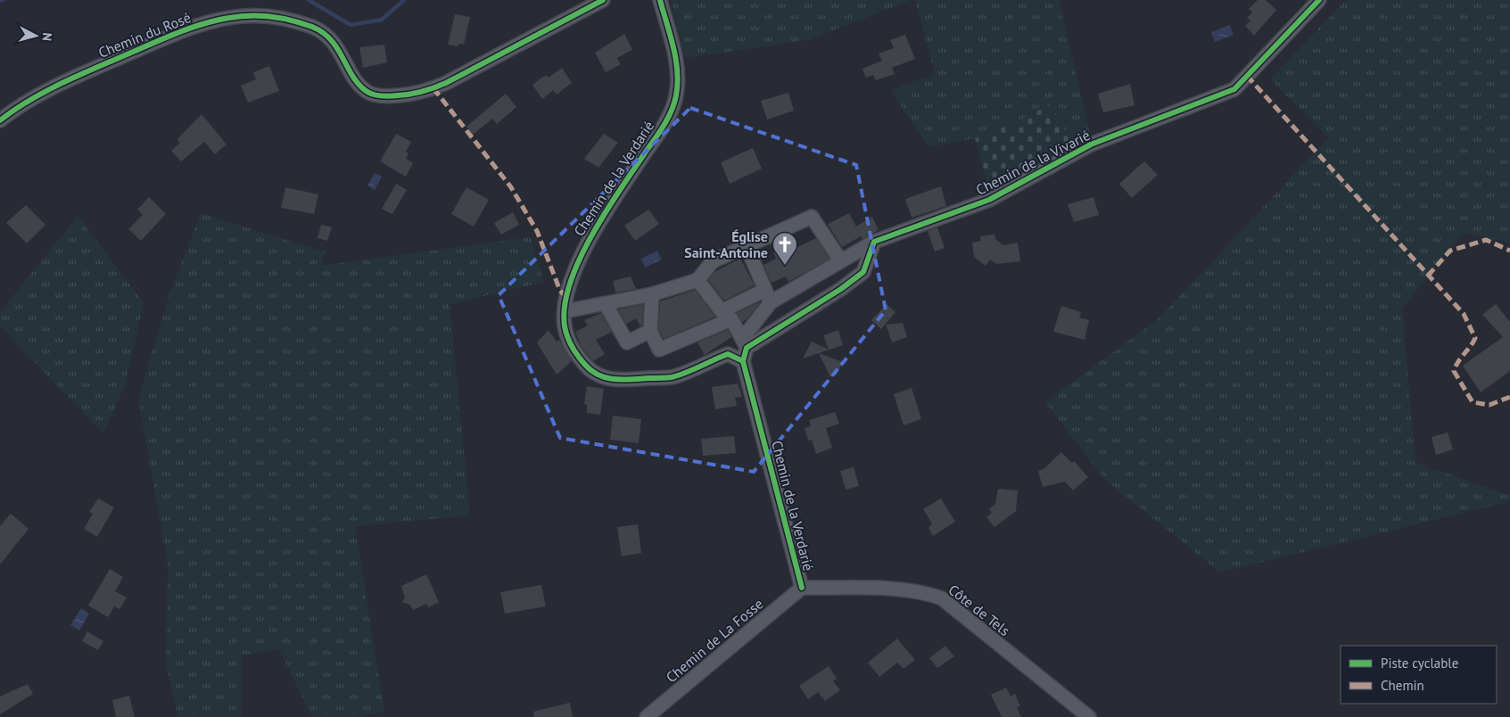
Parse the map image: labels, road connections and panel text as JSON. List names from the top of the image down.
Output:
{
  "streets": {
    "street": [
      "Chemin du Rosé",
      "Chemin de la Vivarié",
      "Chemin de la Verdarié",
      "Côte de Tels",
      "Chemin de La Fosse"
    ]
  },
  "crossings": [
    ["Chemin de la Verdarié", "Côte de Tels"],
    ["Chemin de la Verdarié", "Chemin de La Fosse"],
    ["Côte de Tels", "Chemin de La Fosse"]
  ],
  "places": {
    "church": ["Église Saint-Antoine"]
  },
  "legend": ["Piste cyclable", "Chemin"],
  "north": "right"
}
